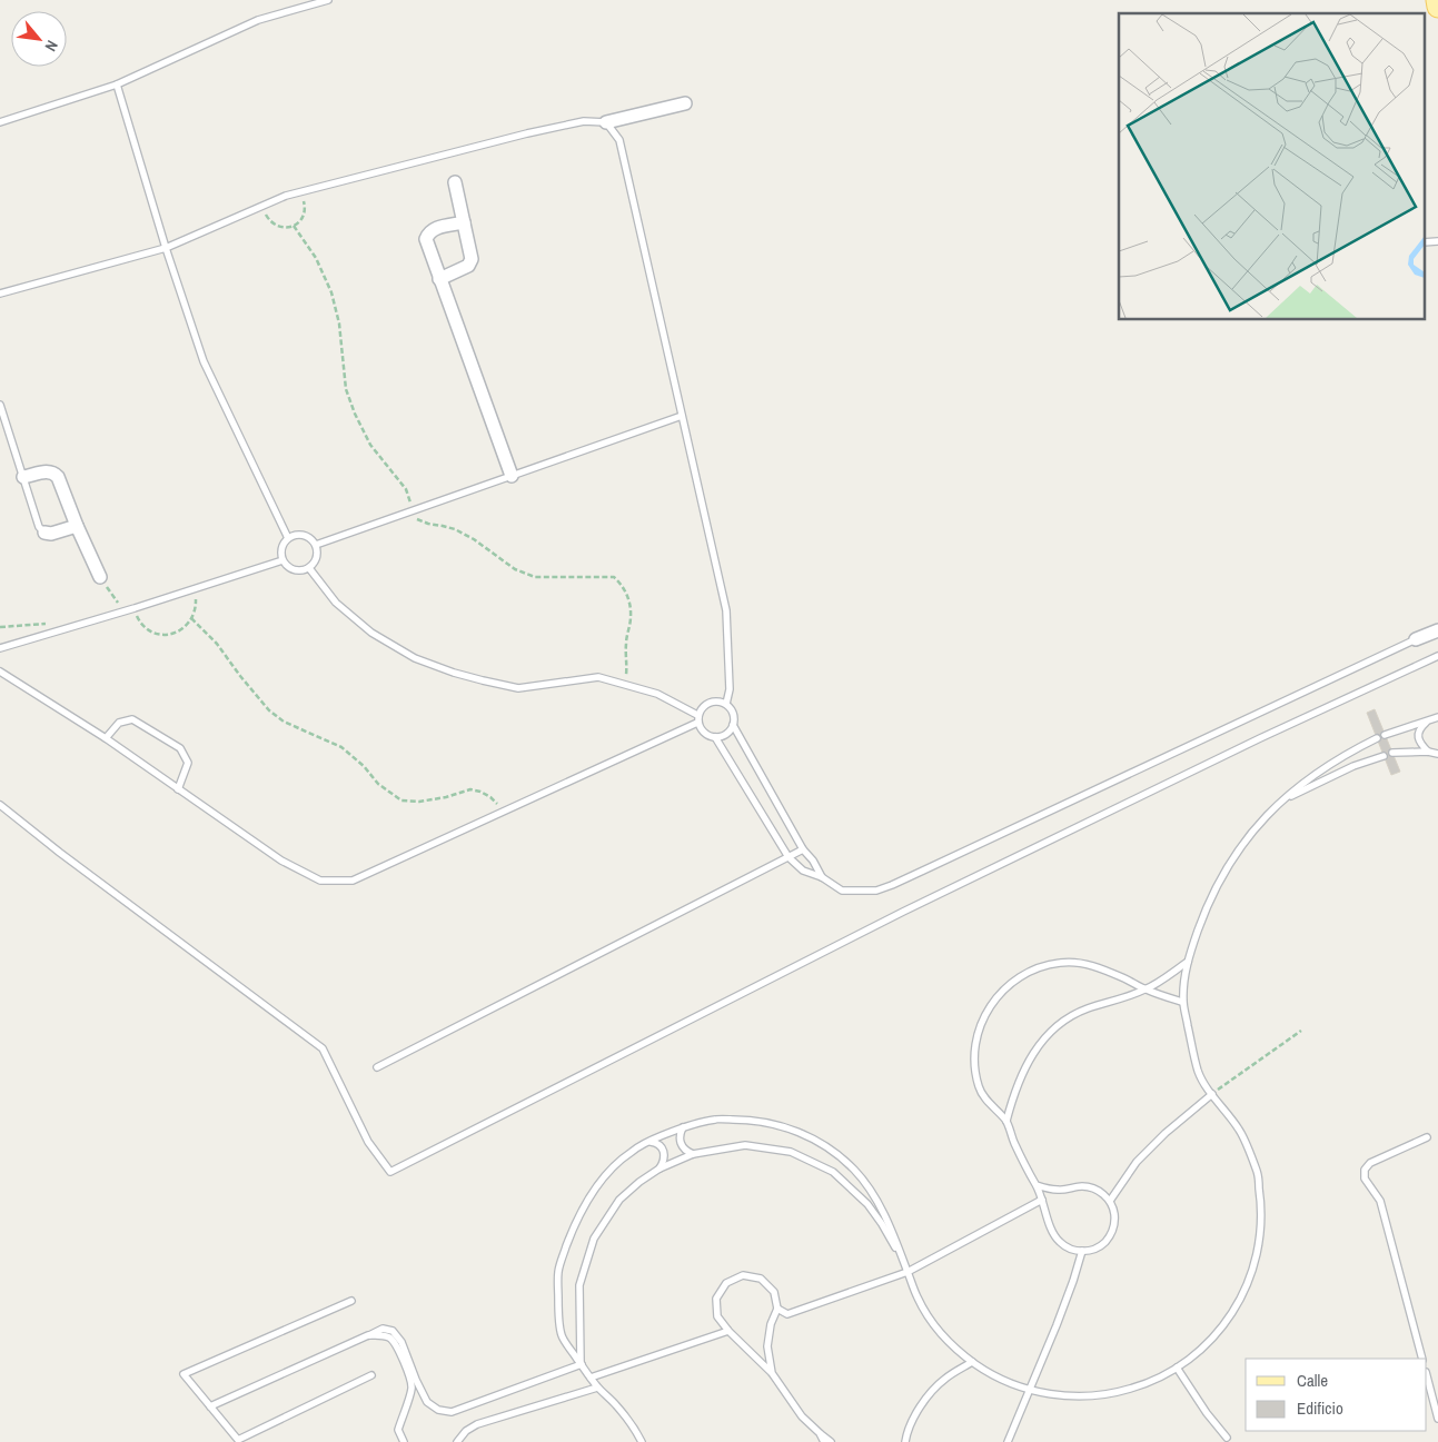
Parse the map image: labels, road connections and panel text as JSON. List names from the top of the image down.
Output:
{
  "legend": ["Calle", "Edificio"],
  "north": "bottom right"
}
